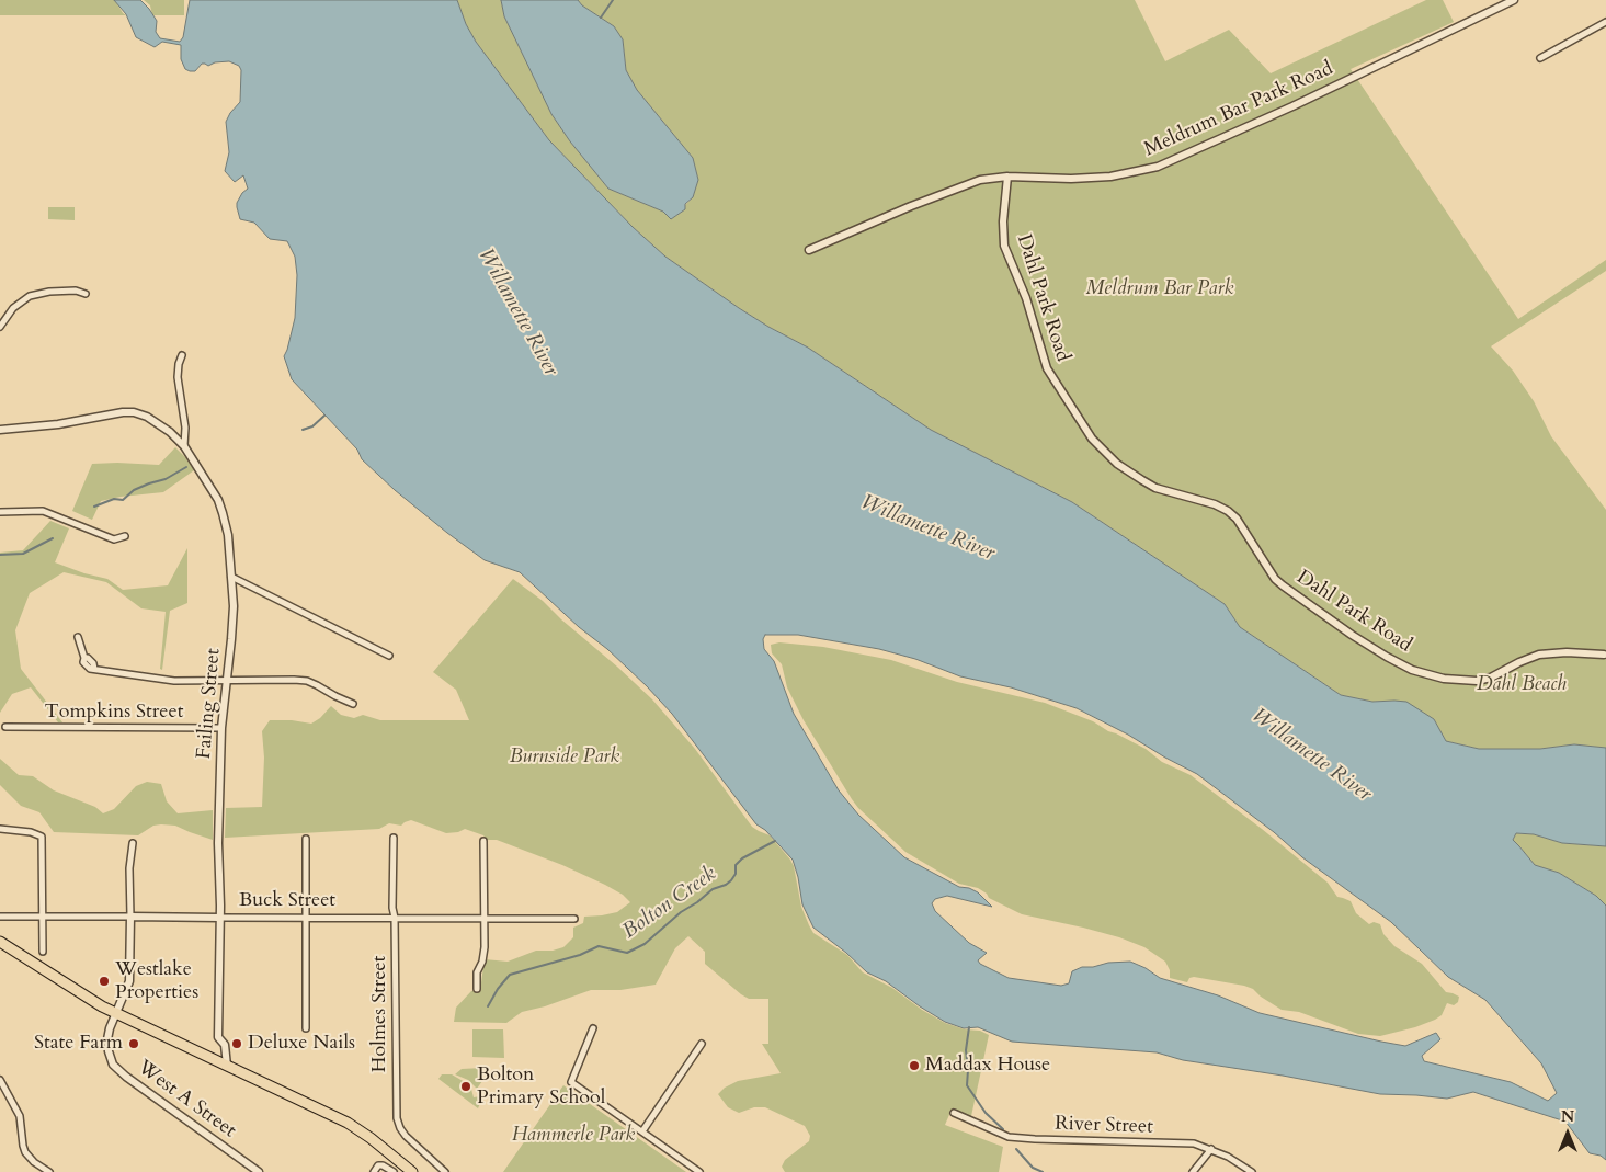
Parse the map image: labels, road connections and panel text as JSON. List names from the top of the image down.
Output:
{
  "streets": {
    "street": [
      "Meldrum Bar Park Road",
      "Dahl Park Road",
      "Failing Street",
      "Tompkins Street",
      "Buck Street",
      "Holmes Street",
      "West A Street",
      "River Street"
    ]
  },
  "crossings": [
    ["Meldrum Bar Park Road", "Dahl Park Road"],
    ["Failing Street", "Tompkins Street"],
    ["Failing Street", "Buck Street"],
    ["Buck Street", "Holmes Street"],
    ["Buck Street", "West A Street"]
  ],
  "water": ["Willamette River", "Bolton Creek"],
  "parks": [
    "Meldrum Bar Park",
    "Dahl Beach",
    "Burnside Park",
    "Hammerle Park"
  ],
  "places": [
    "Westlake Properties",
    "State Farm",
    "Deluxe Nails",
    "Maddax House",
    "Bolton Primary School"
  ],
  "north": "top"
}
